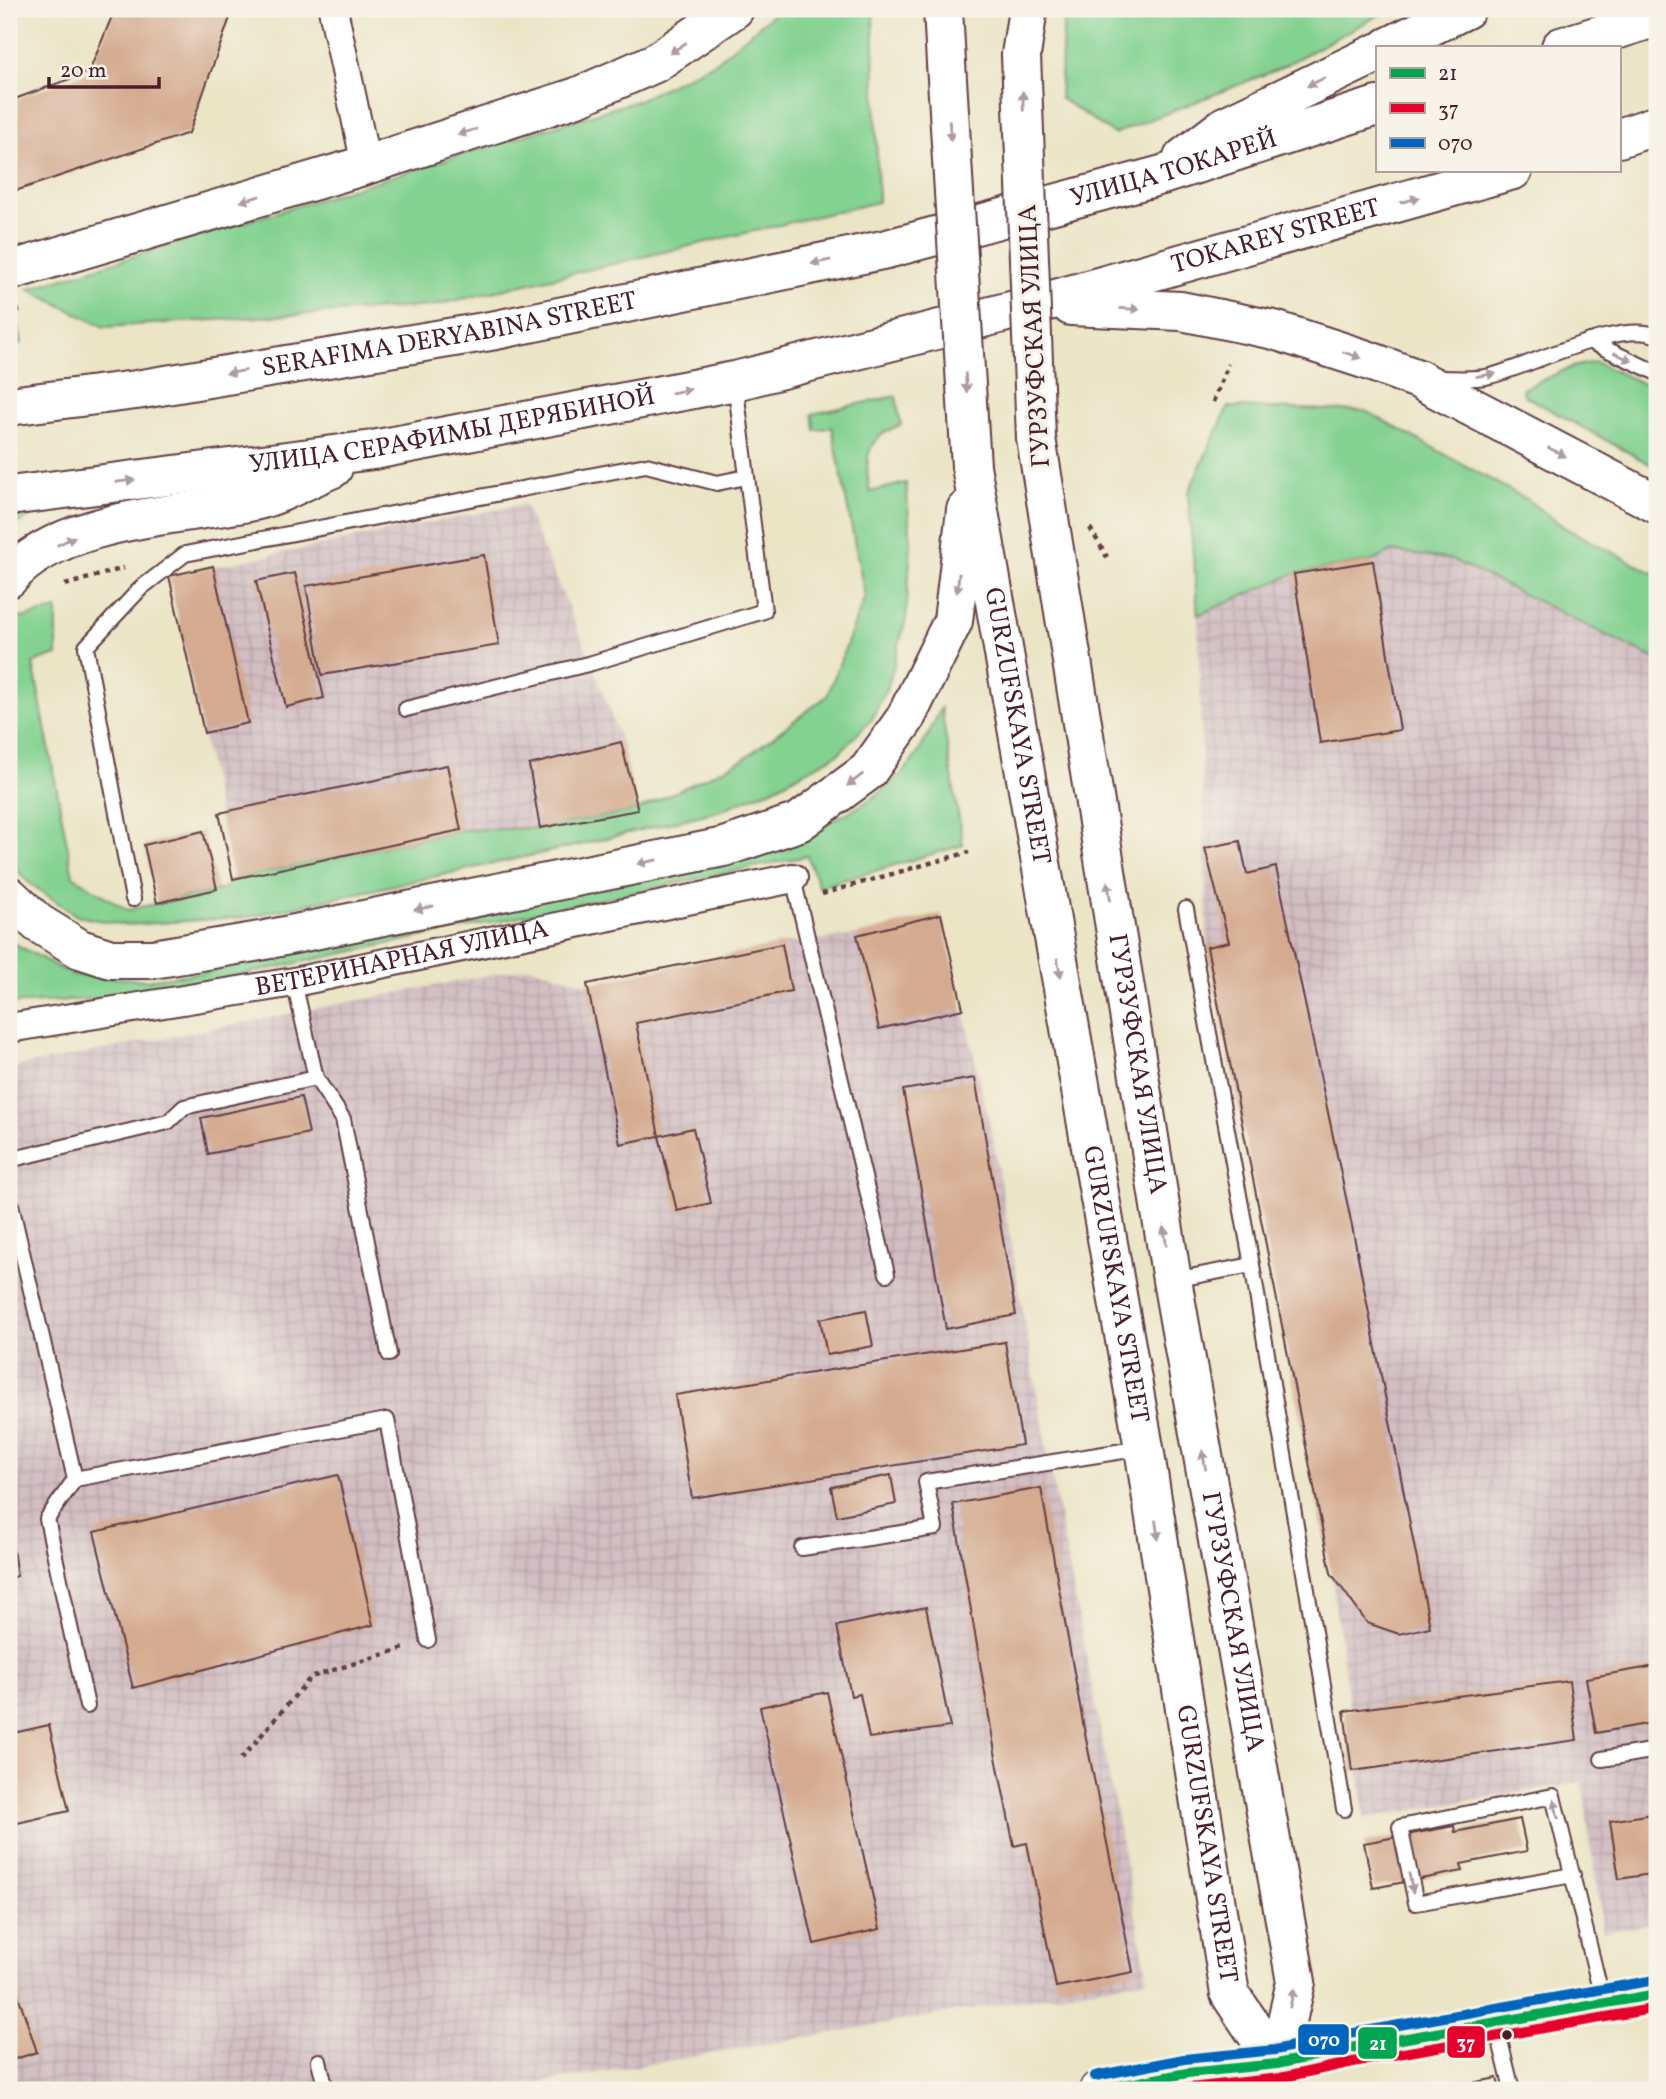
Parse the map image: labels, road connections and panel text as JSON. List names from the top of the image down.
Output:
{
  "streets": {
    "main road": [
      "УЛИЦА ТОКАРЕЙ",
      "TOKAREY STREET",
      "SERAFIMA DERYABINA STREET",
      "ГУРЗУФСКАЯ УЛИЦА",
      "УЛИЦА СЕРАФИМЫ ДЕРЯБИНОЙ",
      "GURZUFSKAYA STREET"
    ],
    "street": ["ВЕТЕРИНАРНАЯ УЛИЦА"]
  },
  "crossings": [
    ["УЛИЦА ТОКАРЕЙ", "SERAFIMA DERYABINA STREET"],
    ["TOKAREY STREET", "УЛИЦА СЕРАФИМЫ ДЕРЯБИНОЙ"],
    ["ГУРЗУФСКАЯ УЛИЦА", "GURZUFSKAYA STREET"]
  ],
  "one_way": ["ГУРЗУФСКАЯ УЛИЦА", "GURZUFSKAYA STREET"],
  "lines": ["transit line 070", "transit line 21", "transit line 37"],
  "legend": ["21", "37", "070"],
  "scale_bar": "20 m"
}
